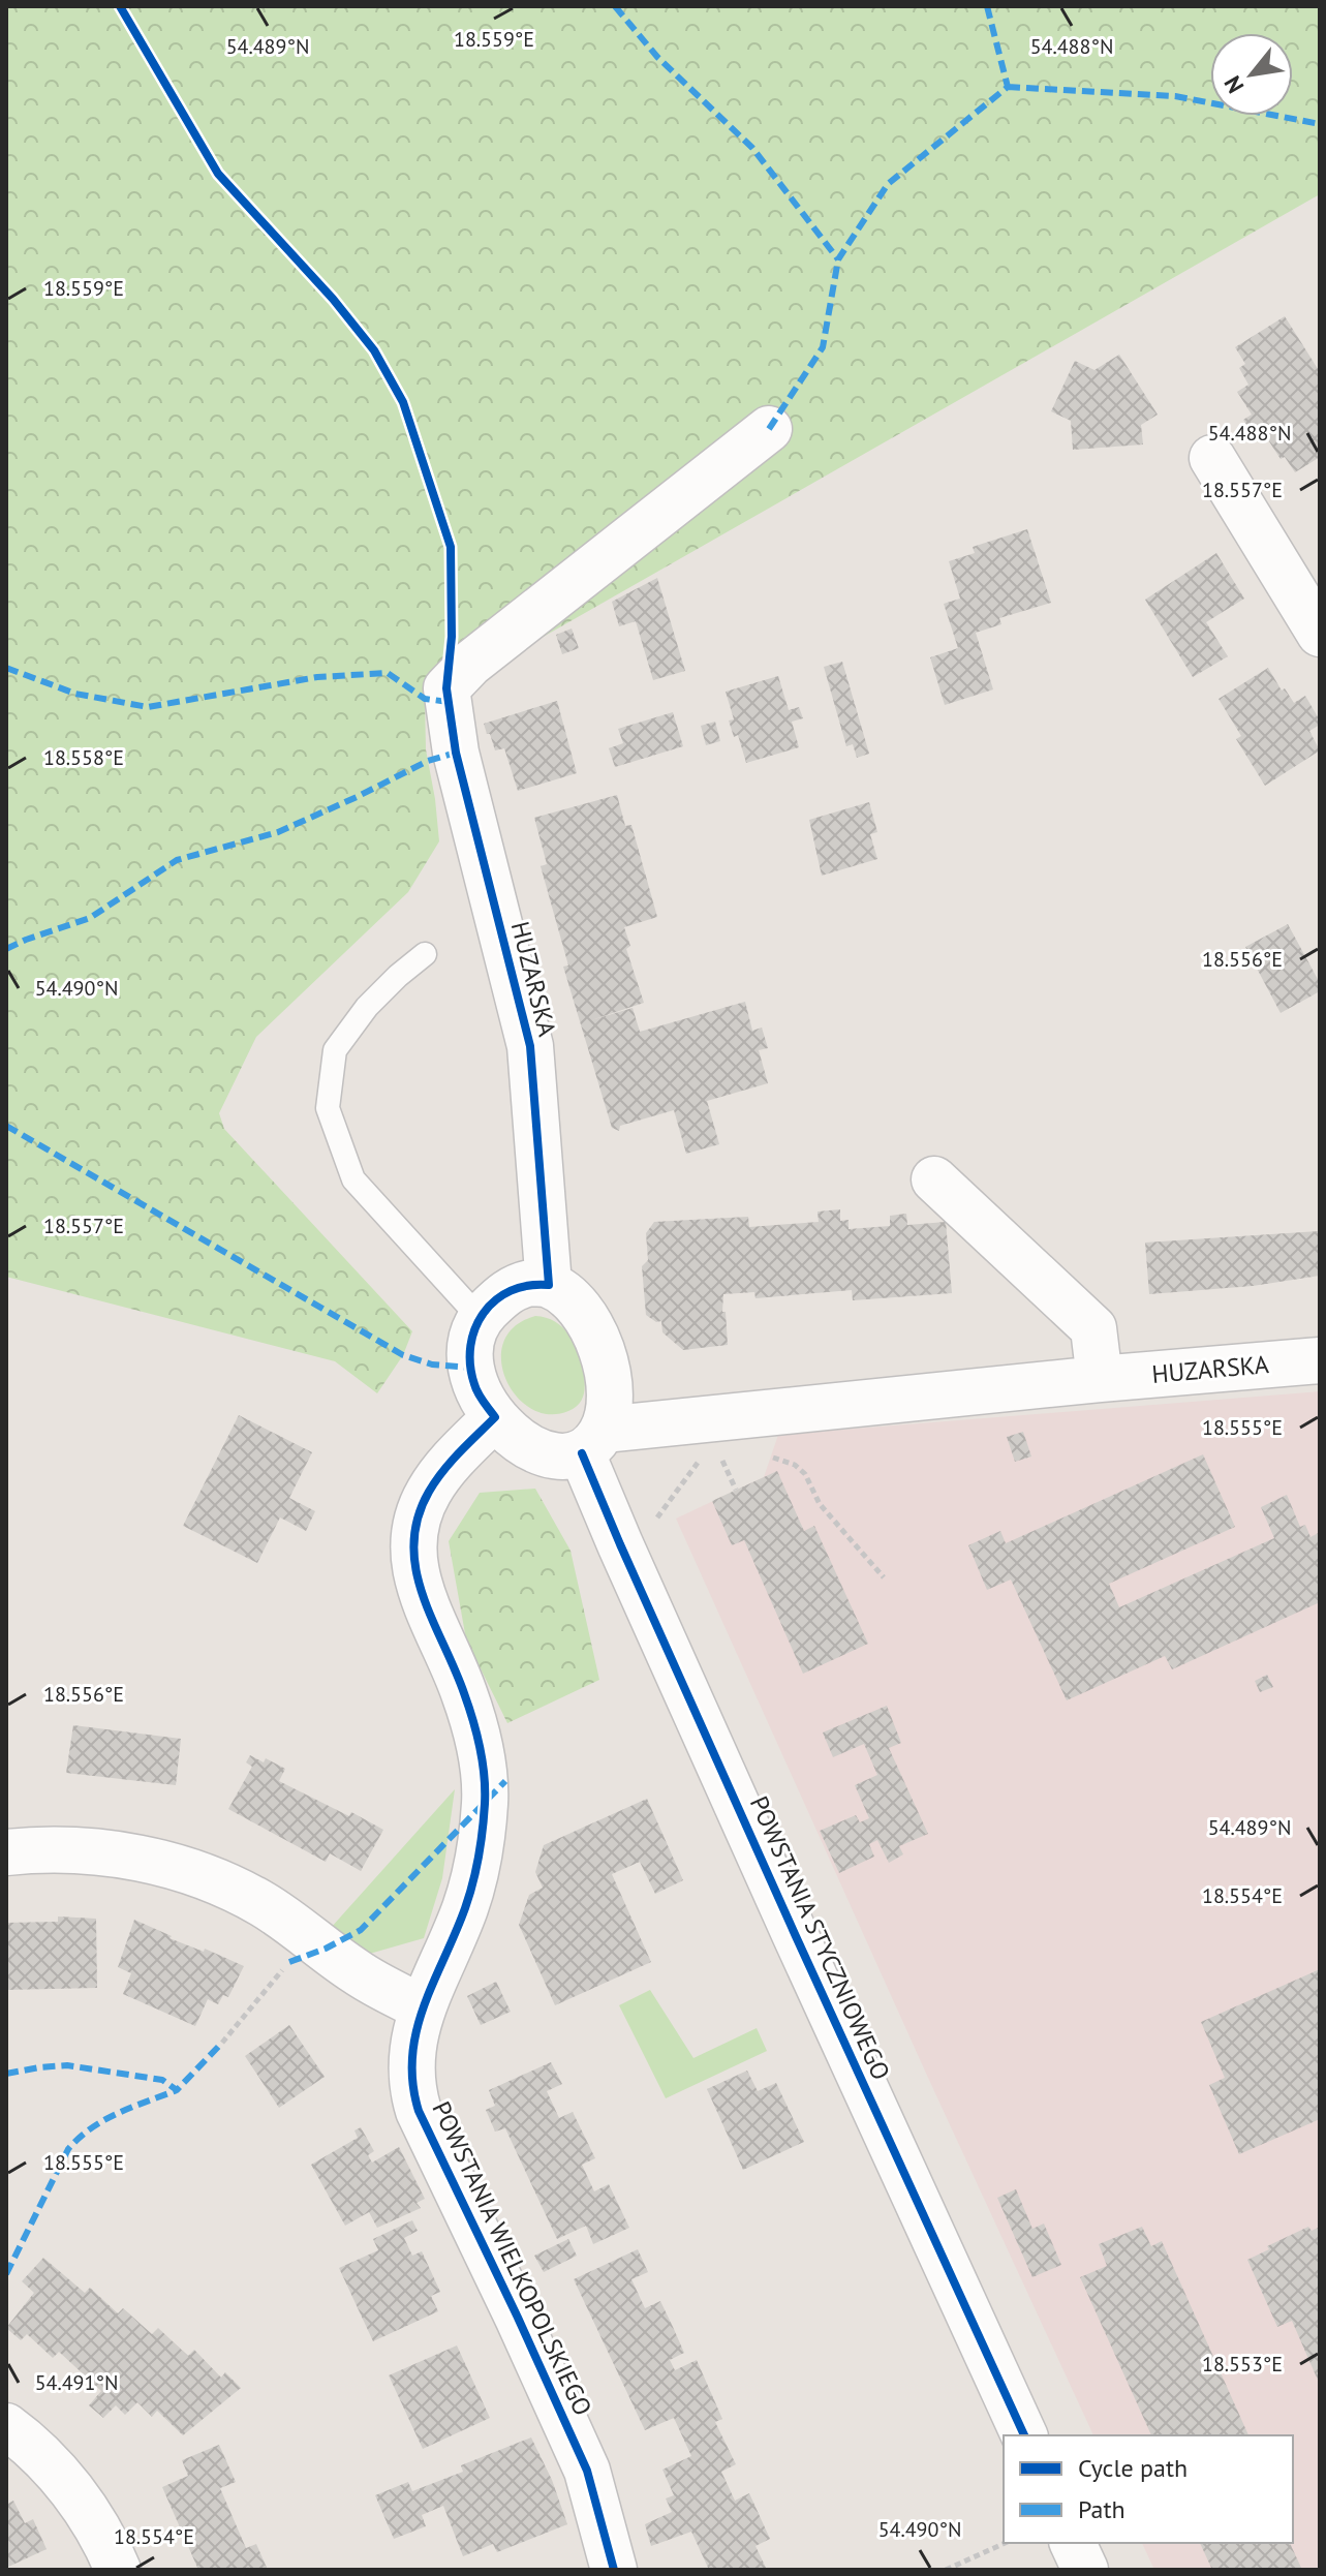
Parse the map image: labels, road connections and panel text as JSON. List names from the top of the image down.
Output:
{
  "streets": {
    "street": ["HUZARSKA", "POWSTANIA STYCZNIOWEGO", "POWSTANIA WIELKOPOLSKIEGO"]
  },
  "crossings": [
    ["HUZARSKA", "POWSTANIA STYCZNIOWEGO"],
    ["HUZARSKA", "POWSTANIA WIELKOPOLSKIEGO"],
    ["POWSTANIA STYCZNIOWEGO", "POWSTANIA WIELKOPOLSKIEGO"]
  ],
  "legend": ["Cycle path", "Path"],
  "north": "bottom left",
  "coordinates": [
    "18.559°E",
    "54.488°N",
    "54.489°N",
    "18.557°E",
    "18.558°E",
    "18.556°E",
    "54.490°N",
    "18.555°E",
    "18.554°E",
    "18.553°E",
    "54.491°N"
  ]
}
